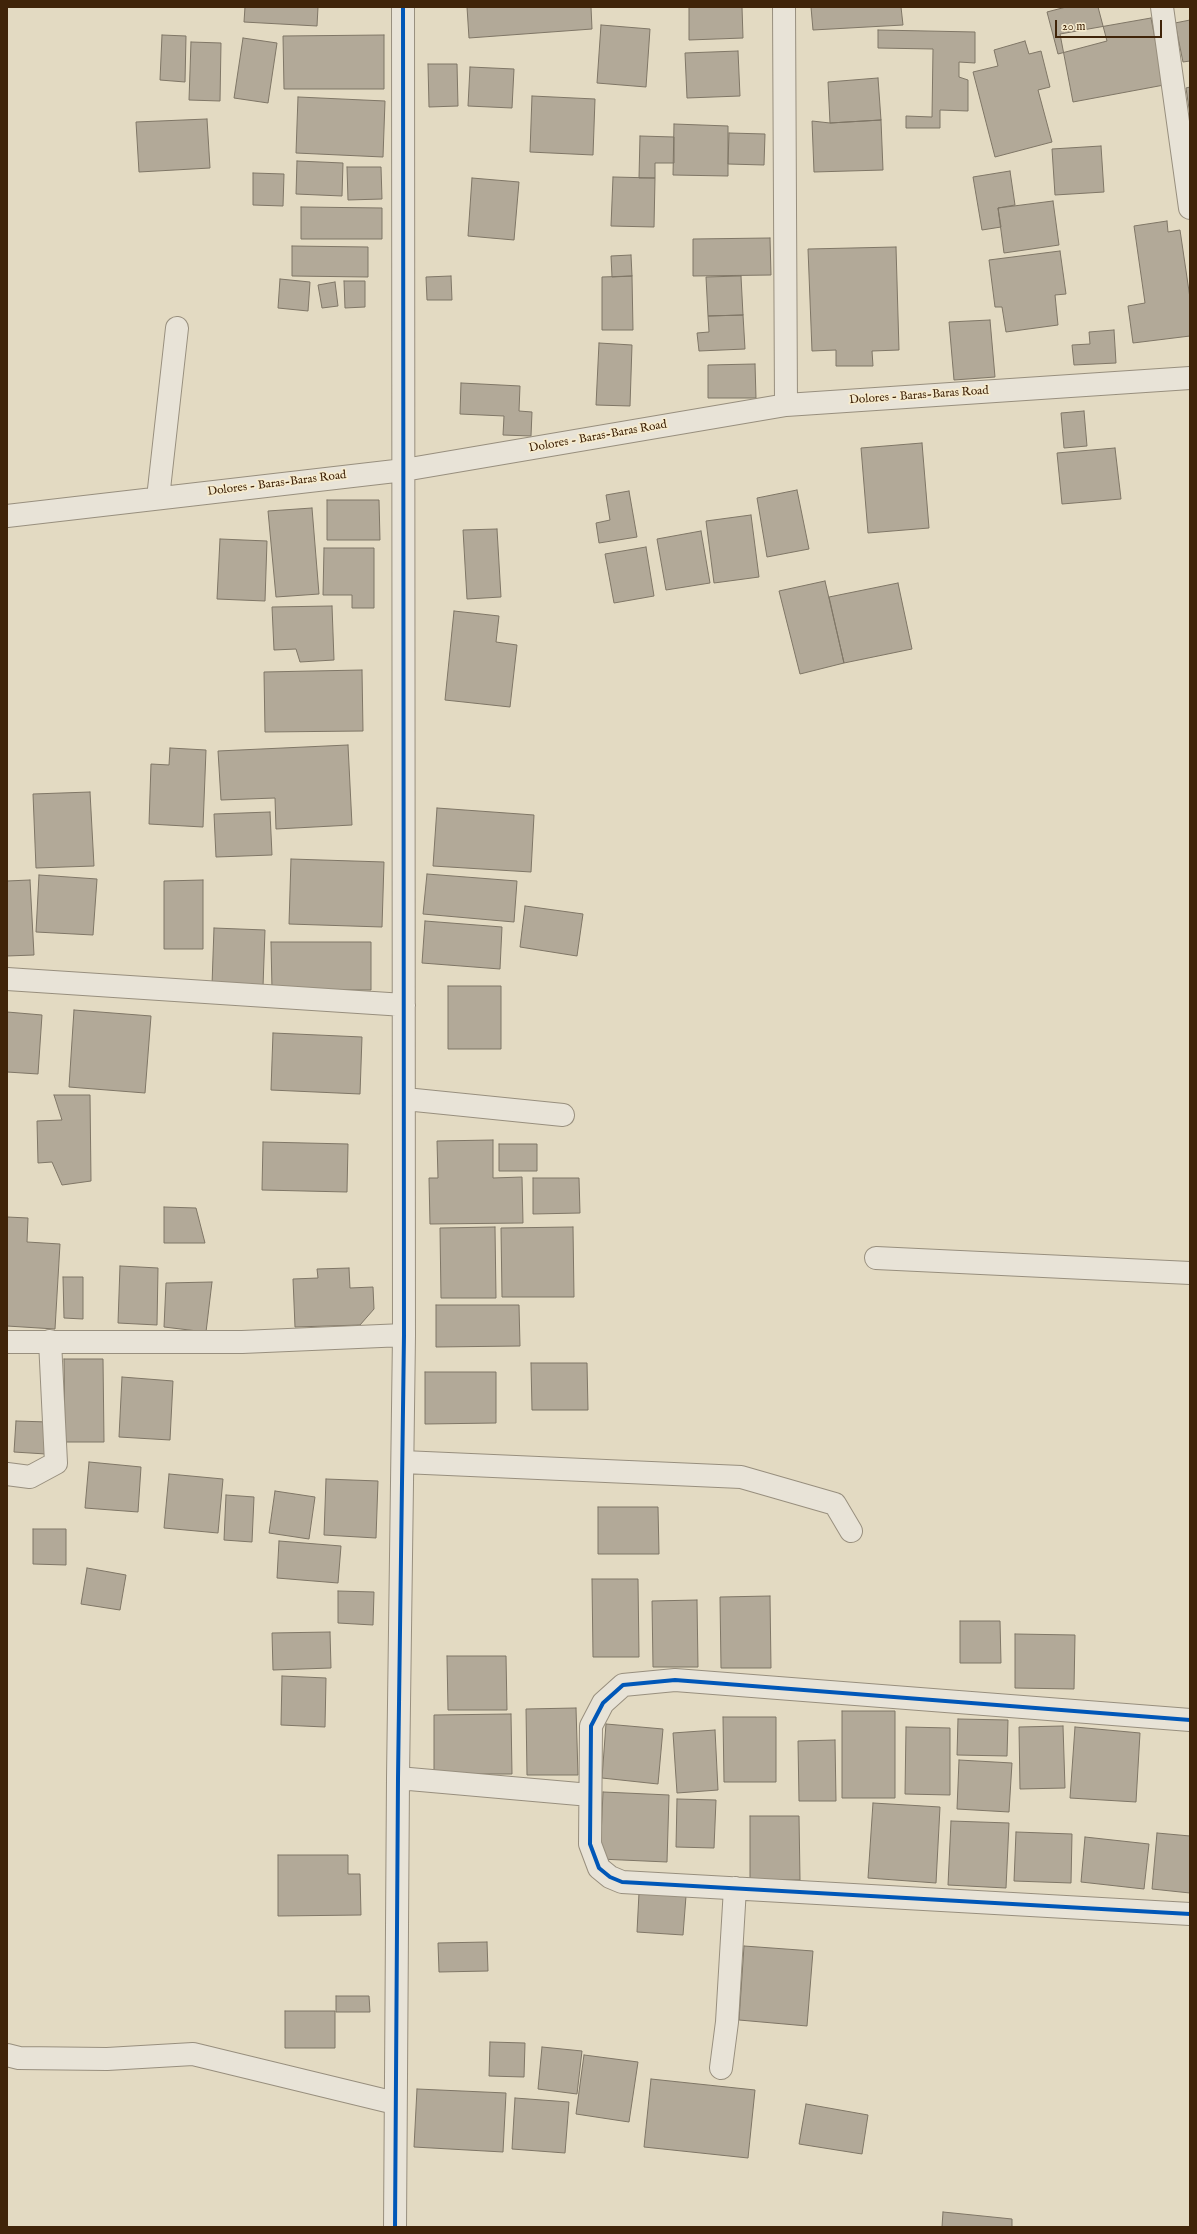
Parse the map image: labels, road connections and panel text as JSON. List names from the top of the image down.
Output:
{
  "streets": {
    "street": ["Dolores - Baras-Baras Road"]
  },
  "scale_bar": "20 m"
}
